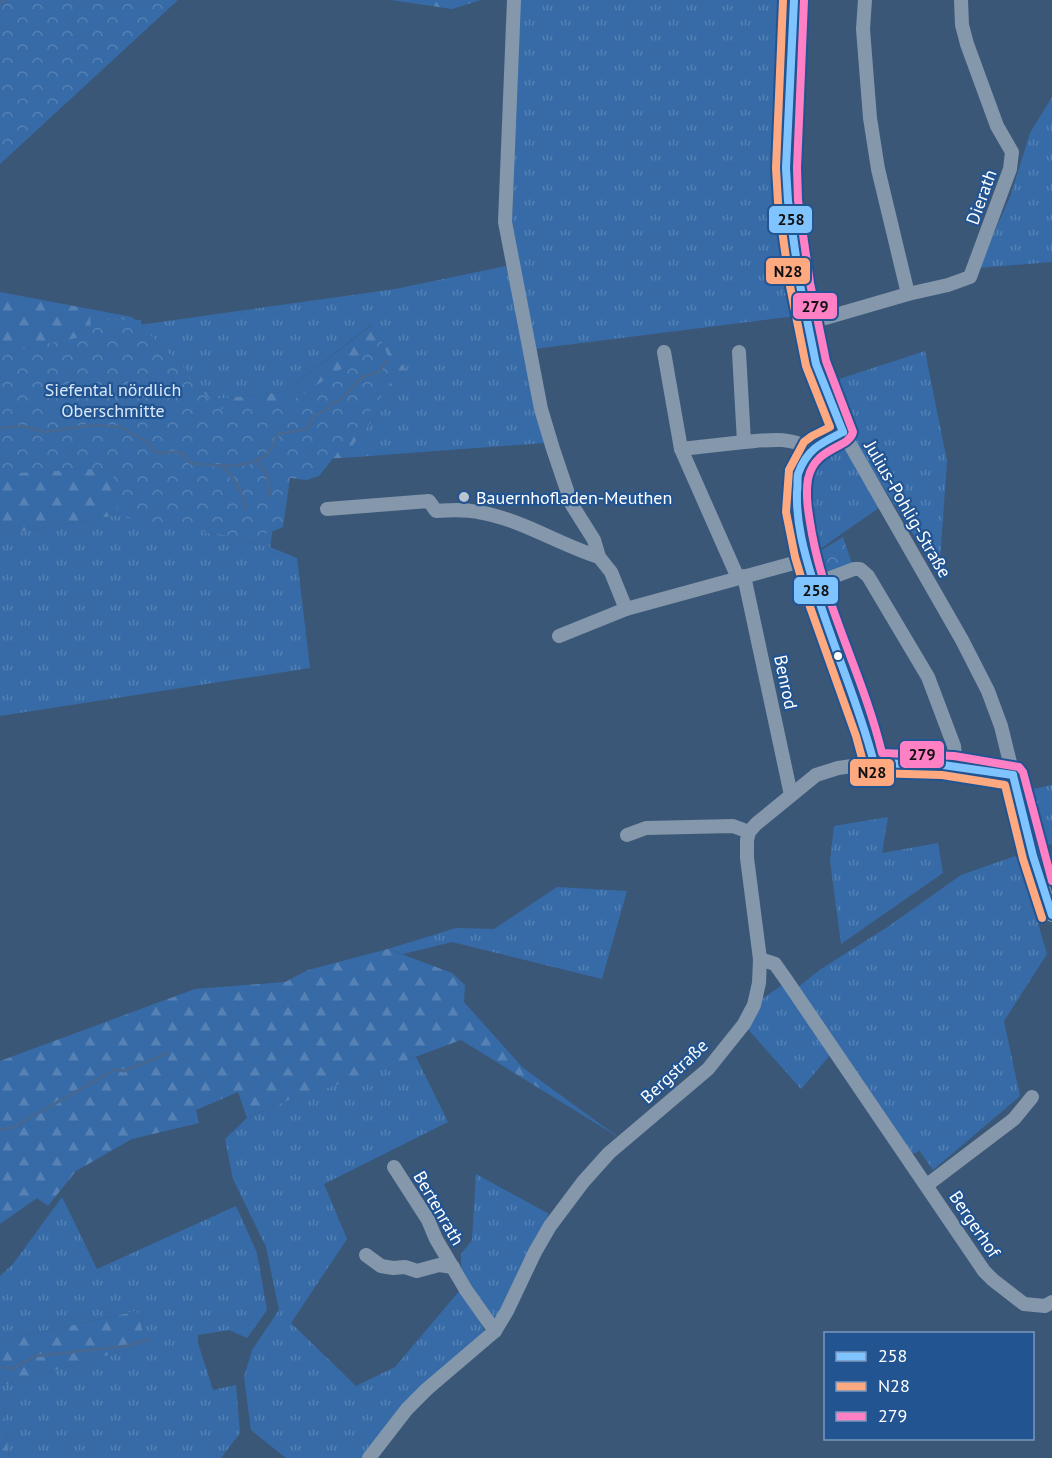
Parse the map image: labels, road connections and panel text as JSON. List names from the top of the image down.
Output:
{
  "streets": {
    "street": [
      "Dierath",
      "Julius-Pohlig-Straße",
      "Benrod",
      "Bergstraße",
      "Bertenrath",
      "Bergerhof"
    ]
  },
  "crossings": [
    ["Dierath", "Julius-Pohlig-Straße"],
    ["Bergstraße", "Bertenrath"]
  ],
  "parks": ["Siefental nördlich Oberschmitte"],
  "places": ["Bauernhofladen-Meuthen"],
  "lines": ["transit line 258", "transit line N28", "transit line 279"],
  "legend": ["258", "N28", "279"]
}
